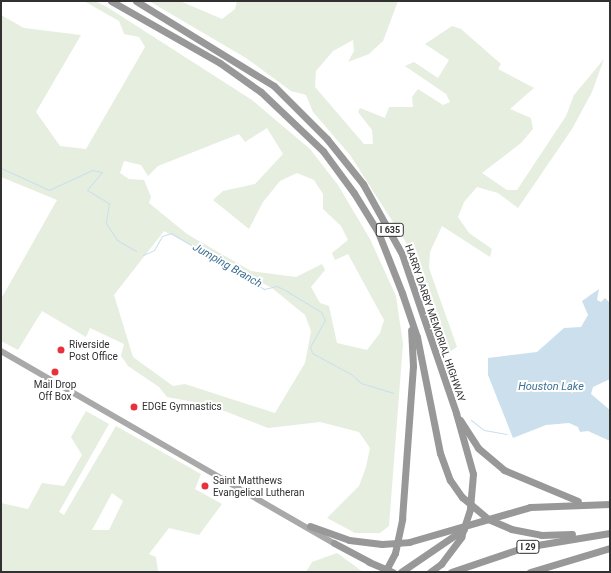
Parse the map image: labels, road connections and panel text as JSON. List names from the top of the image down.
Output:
{
  "streets": {
    "highway": ["I 635", "HARRY DARBY MEMORIAL HIGHWAY", "I 29"]
  },
  "water": ["Jumping Branch", "Houston Lake"],
  "places": [
    "Riverside Post Office",
    "Mail Drop Off Box",
    "EDGE Gymnastics",
    "Saint Matthews Evangelical Lutheran"
  ]
}
